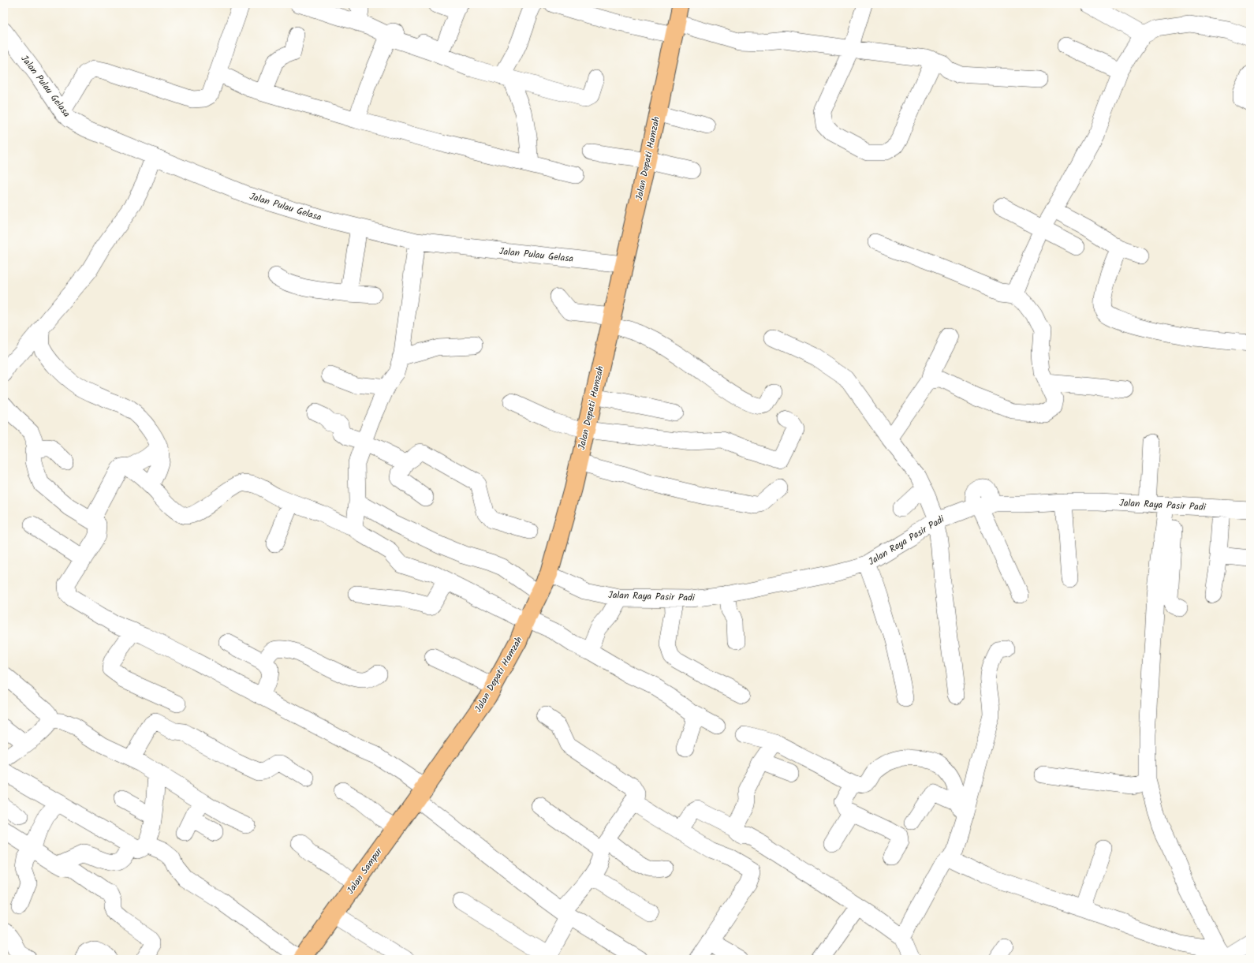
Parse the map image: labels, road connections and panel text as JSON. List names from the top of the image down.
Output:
{
  "streets": {
    "main road": ["Jalan Depati Hamzah", "Jalan Sampur"],
    "street": ["Jalan Pulau Gelasa", "Jalan Raya Pasir Padi"]
  },
  "crossings": [
    ["Jalan Pulau Gelasa", "Jalan Depati Hamzah"],
    ["Jalan Depati Hamzah", "Jalan Raya Pasir Padi"],
    ["Jalan Depati Hamzah", "Jalan Sampur"]
  ]
}
